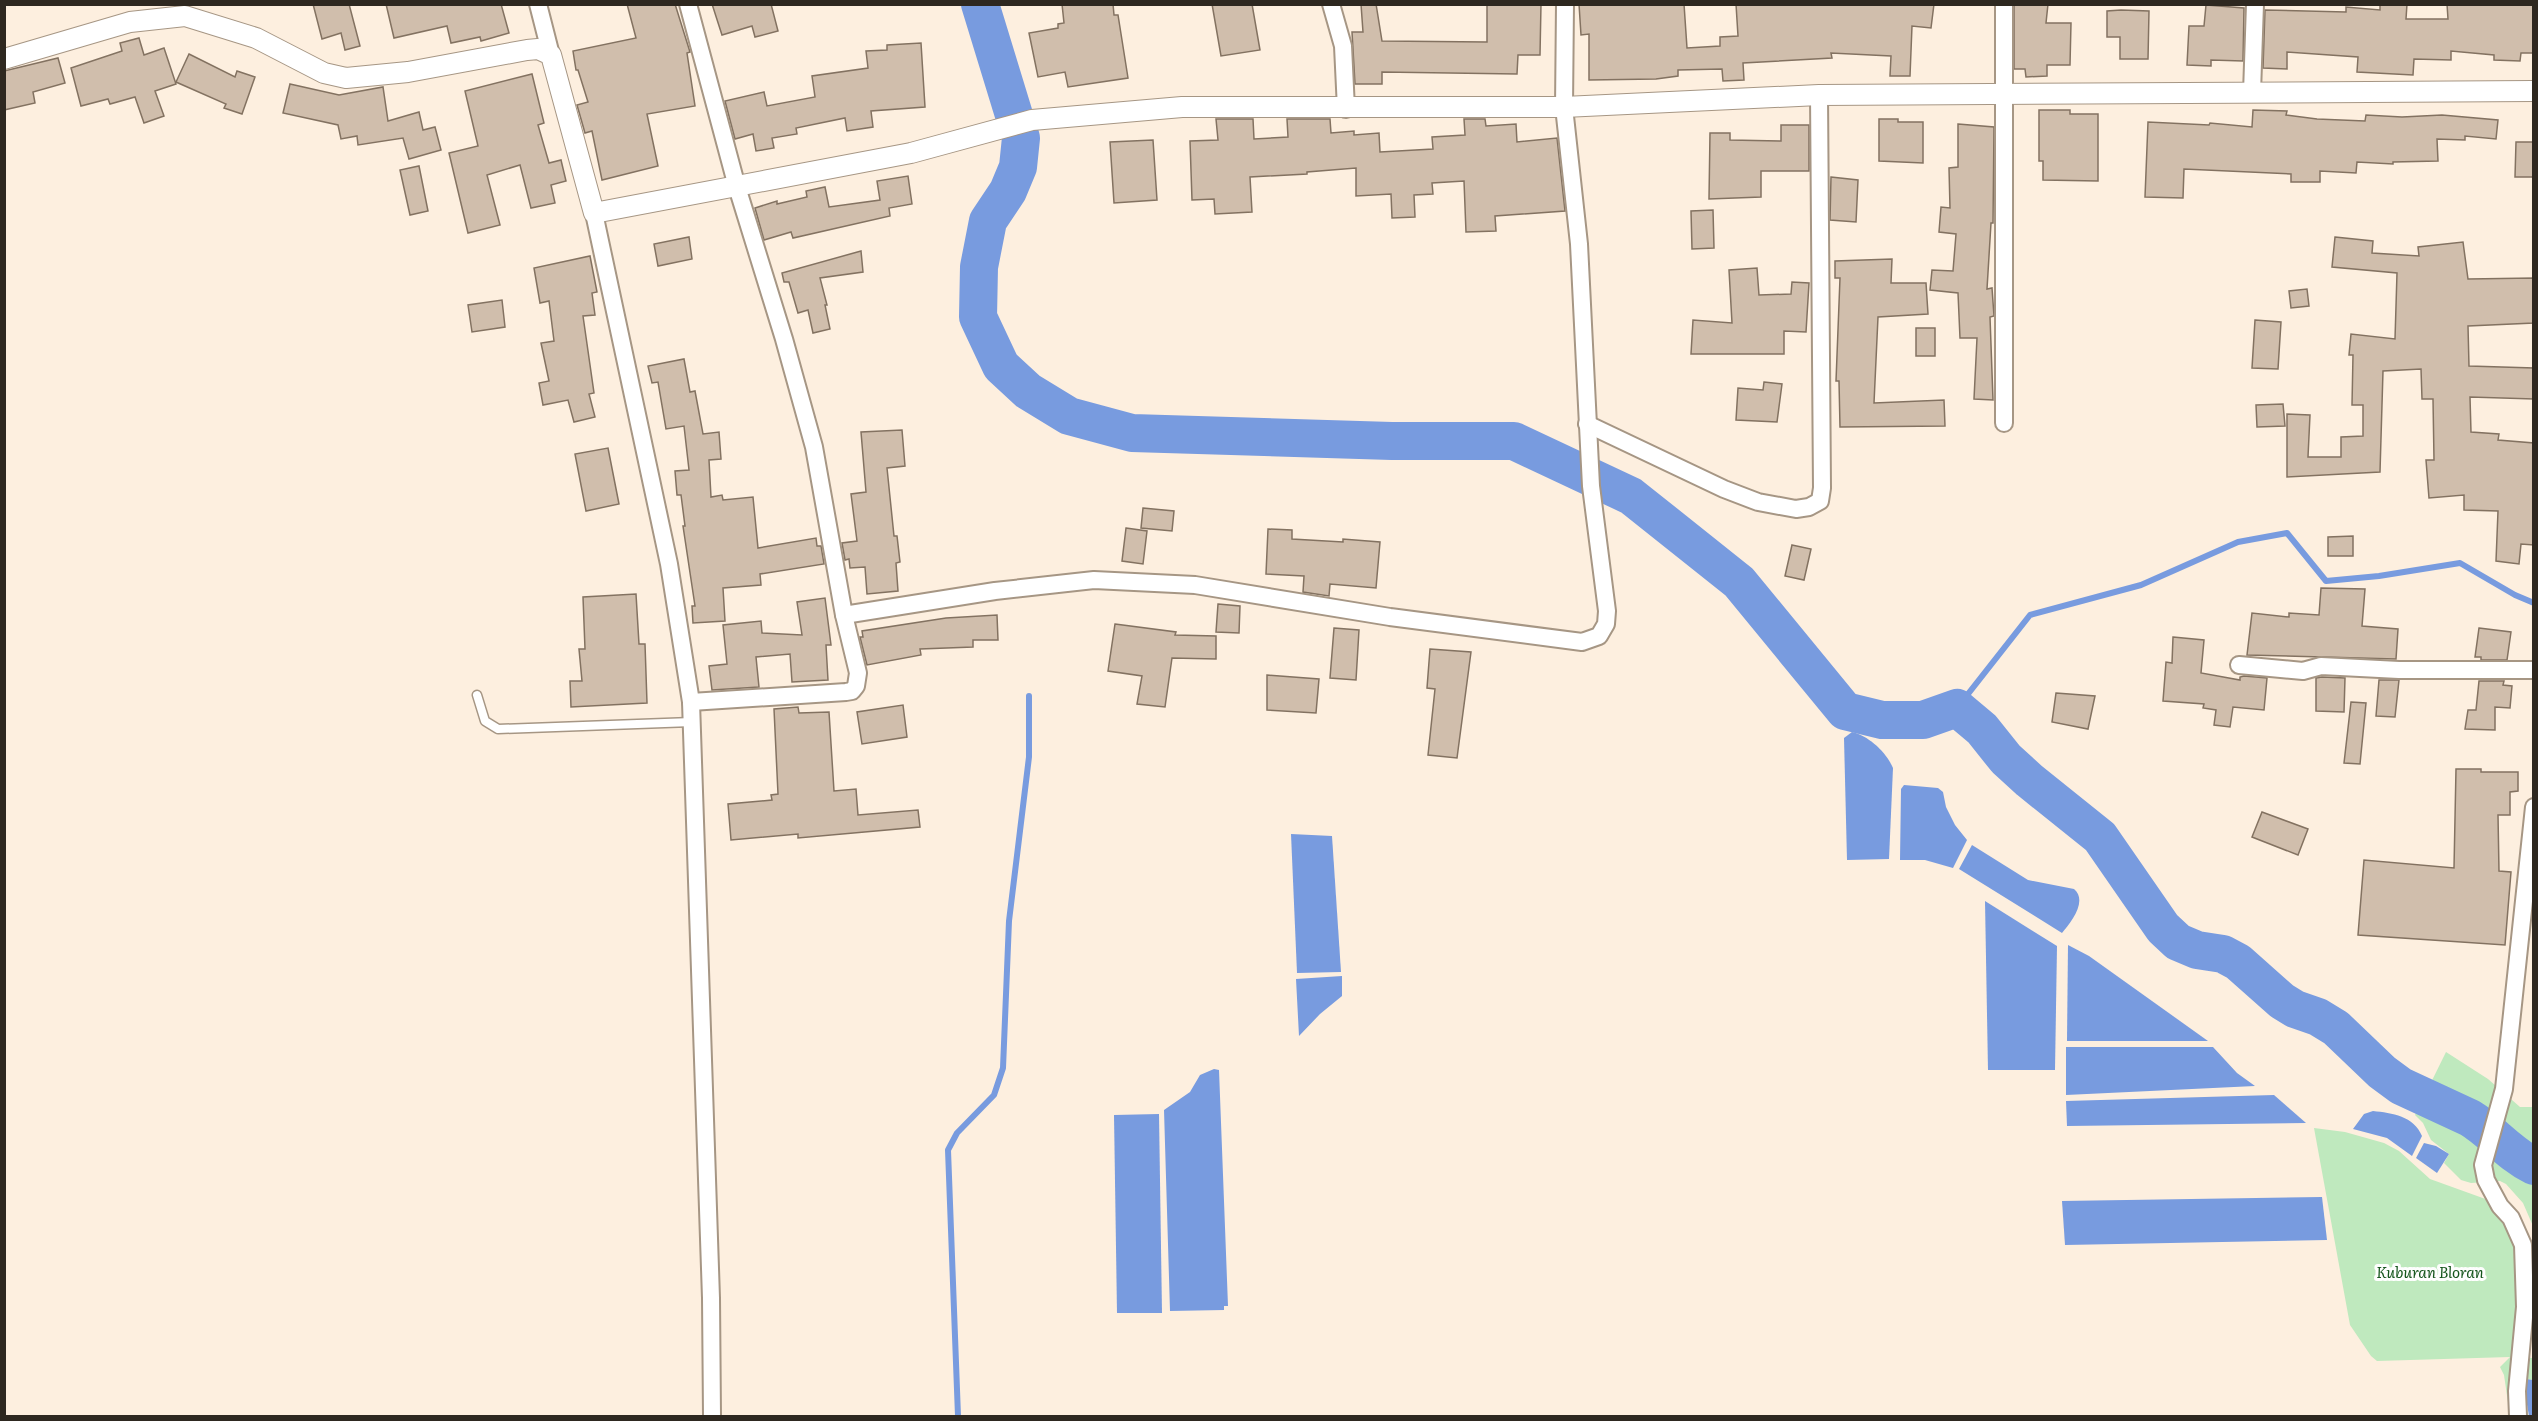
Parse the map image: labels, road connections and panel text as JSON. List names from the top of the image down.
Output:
{
  "parks": ["Kuburan Bloran"]
}
